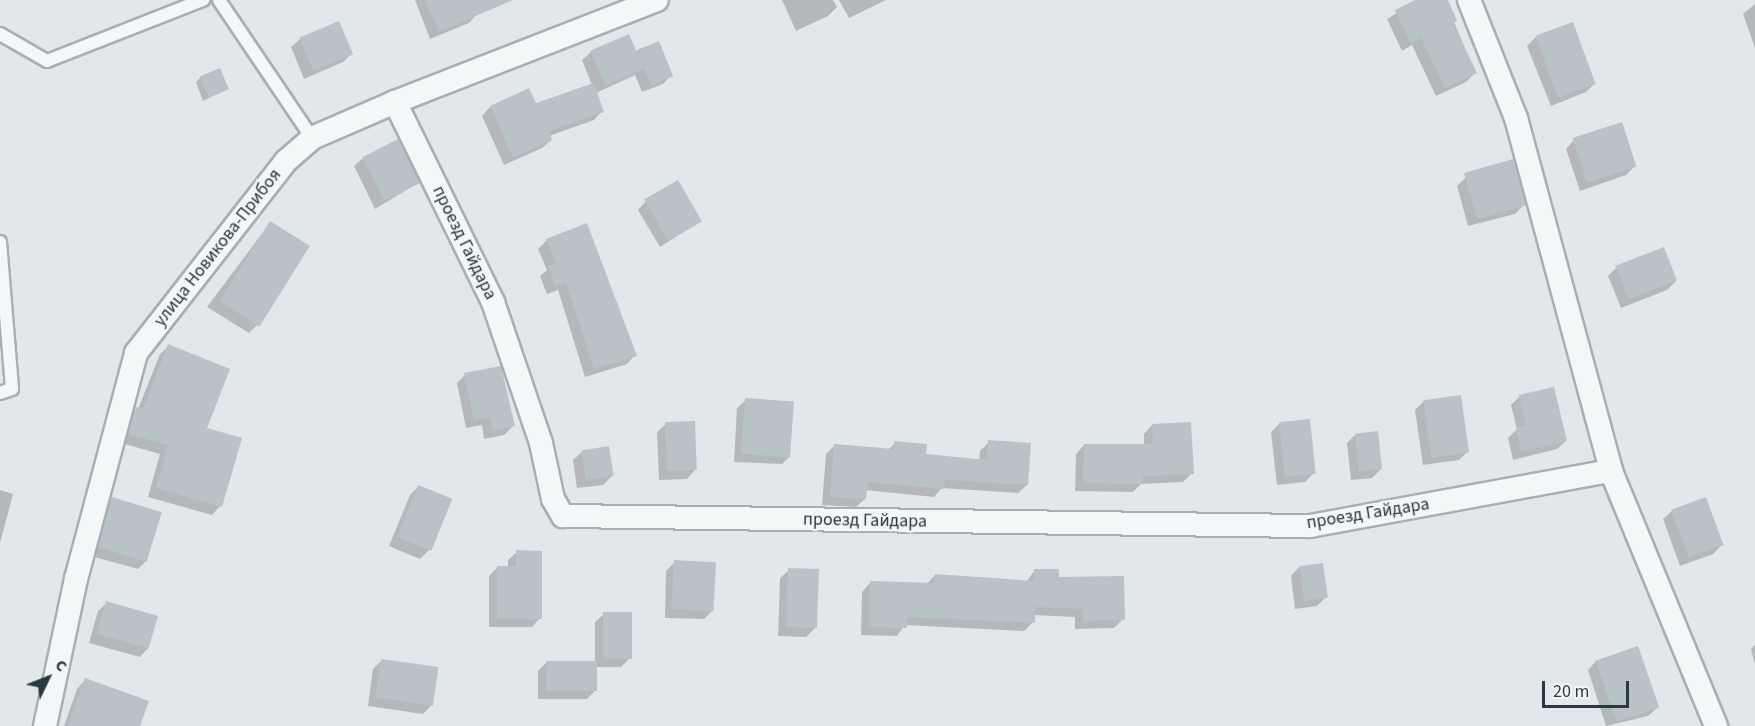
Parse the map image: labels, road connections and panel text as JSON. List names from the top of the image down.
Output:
{
  "streets": {
    "street": ["проезд Гайдара", "улица Новикова-Прибоя"]
  },
  "crossings": [
    ["проезд Гайдара", "улица Новикова-Прибоя"]
  ],
  "scale_bar": "20 m",
  "north": "top right"
}
